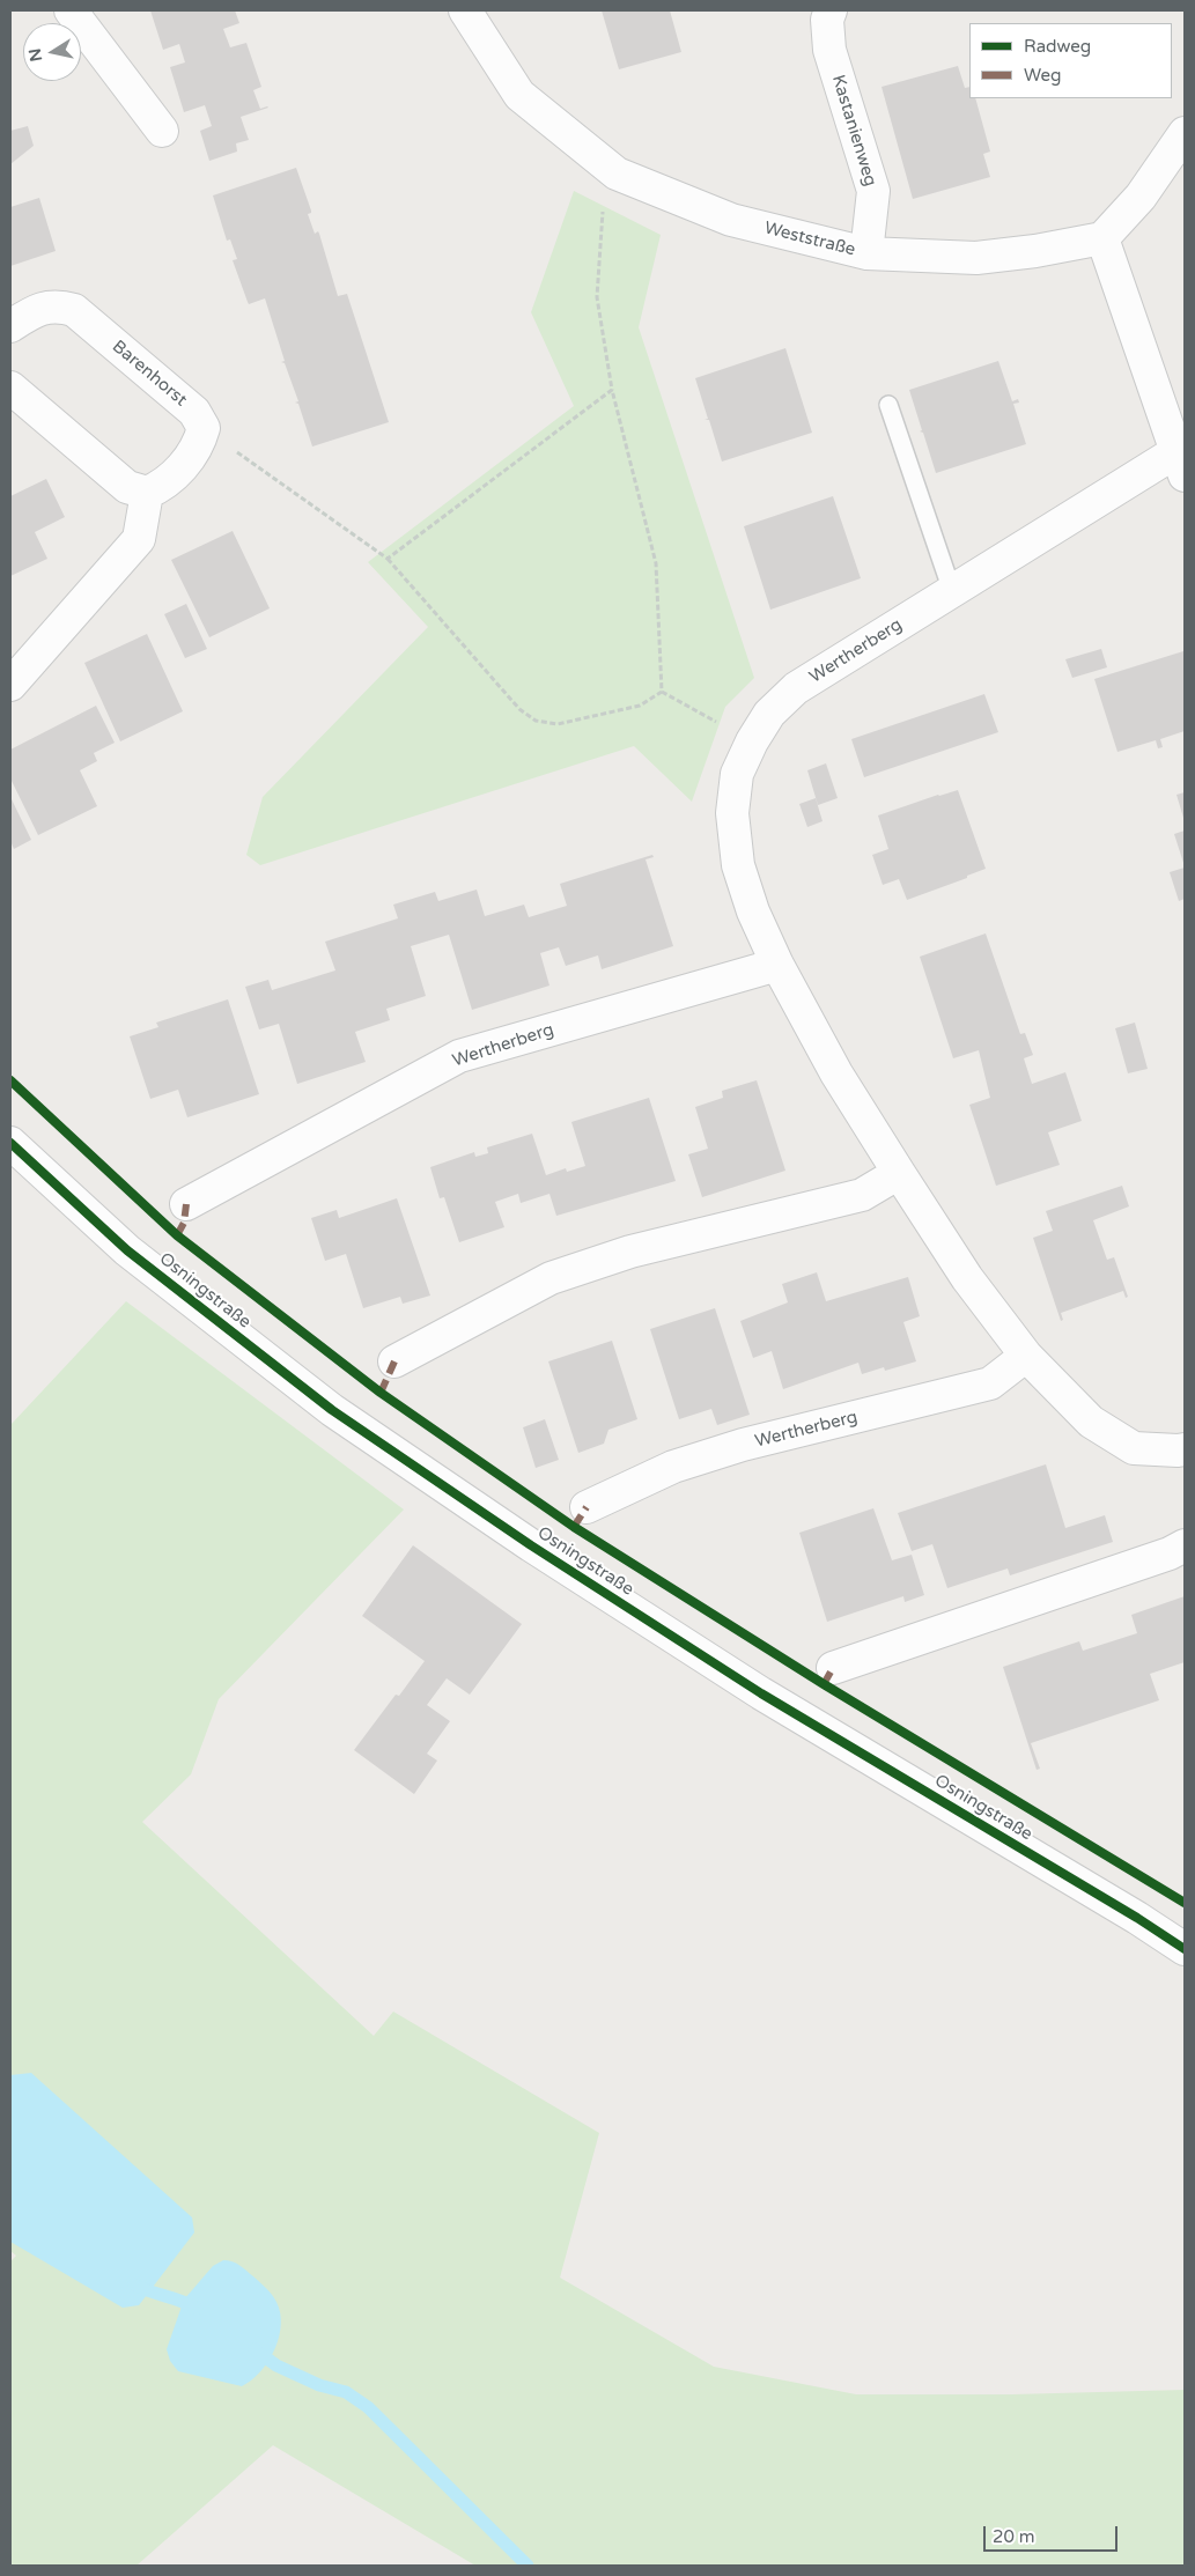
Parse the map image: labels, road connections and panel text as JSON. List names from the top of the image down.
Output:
{
  "streets": {
    "street": [
      "Kastanienweg",
      "Weststraße",
      "Barenhorst",
      "Wertherberg",
      "Osningstraße"
    ]
  },
  "crossings": [
    ["Kastanienweg", "Weststraße"],
    ["Weststraße", "Wertherberg"]
  ],
  "legend": ["Radweg", "Weg"],
  "scale_bar": "20 m",
  "north": "left"
}
